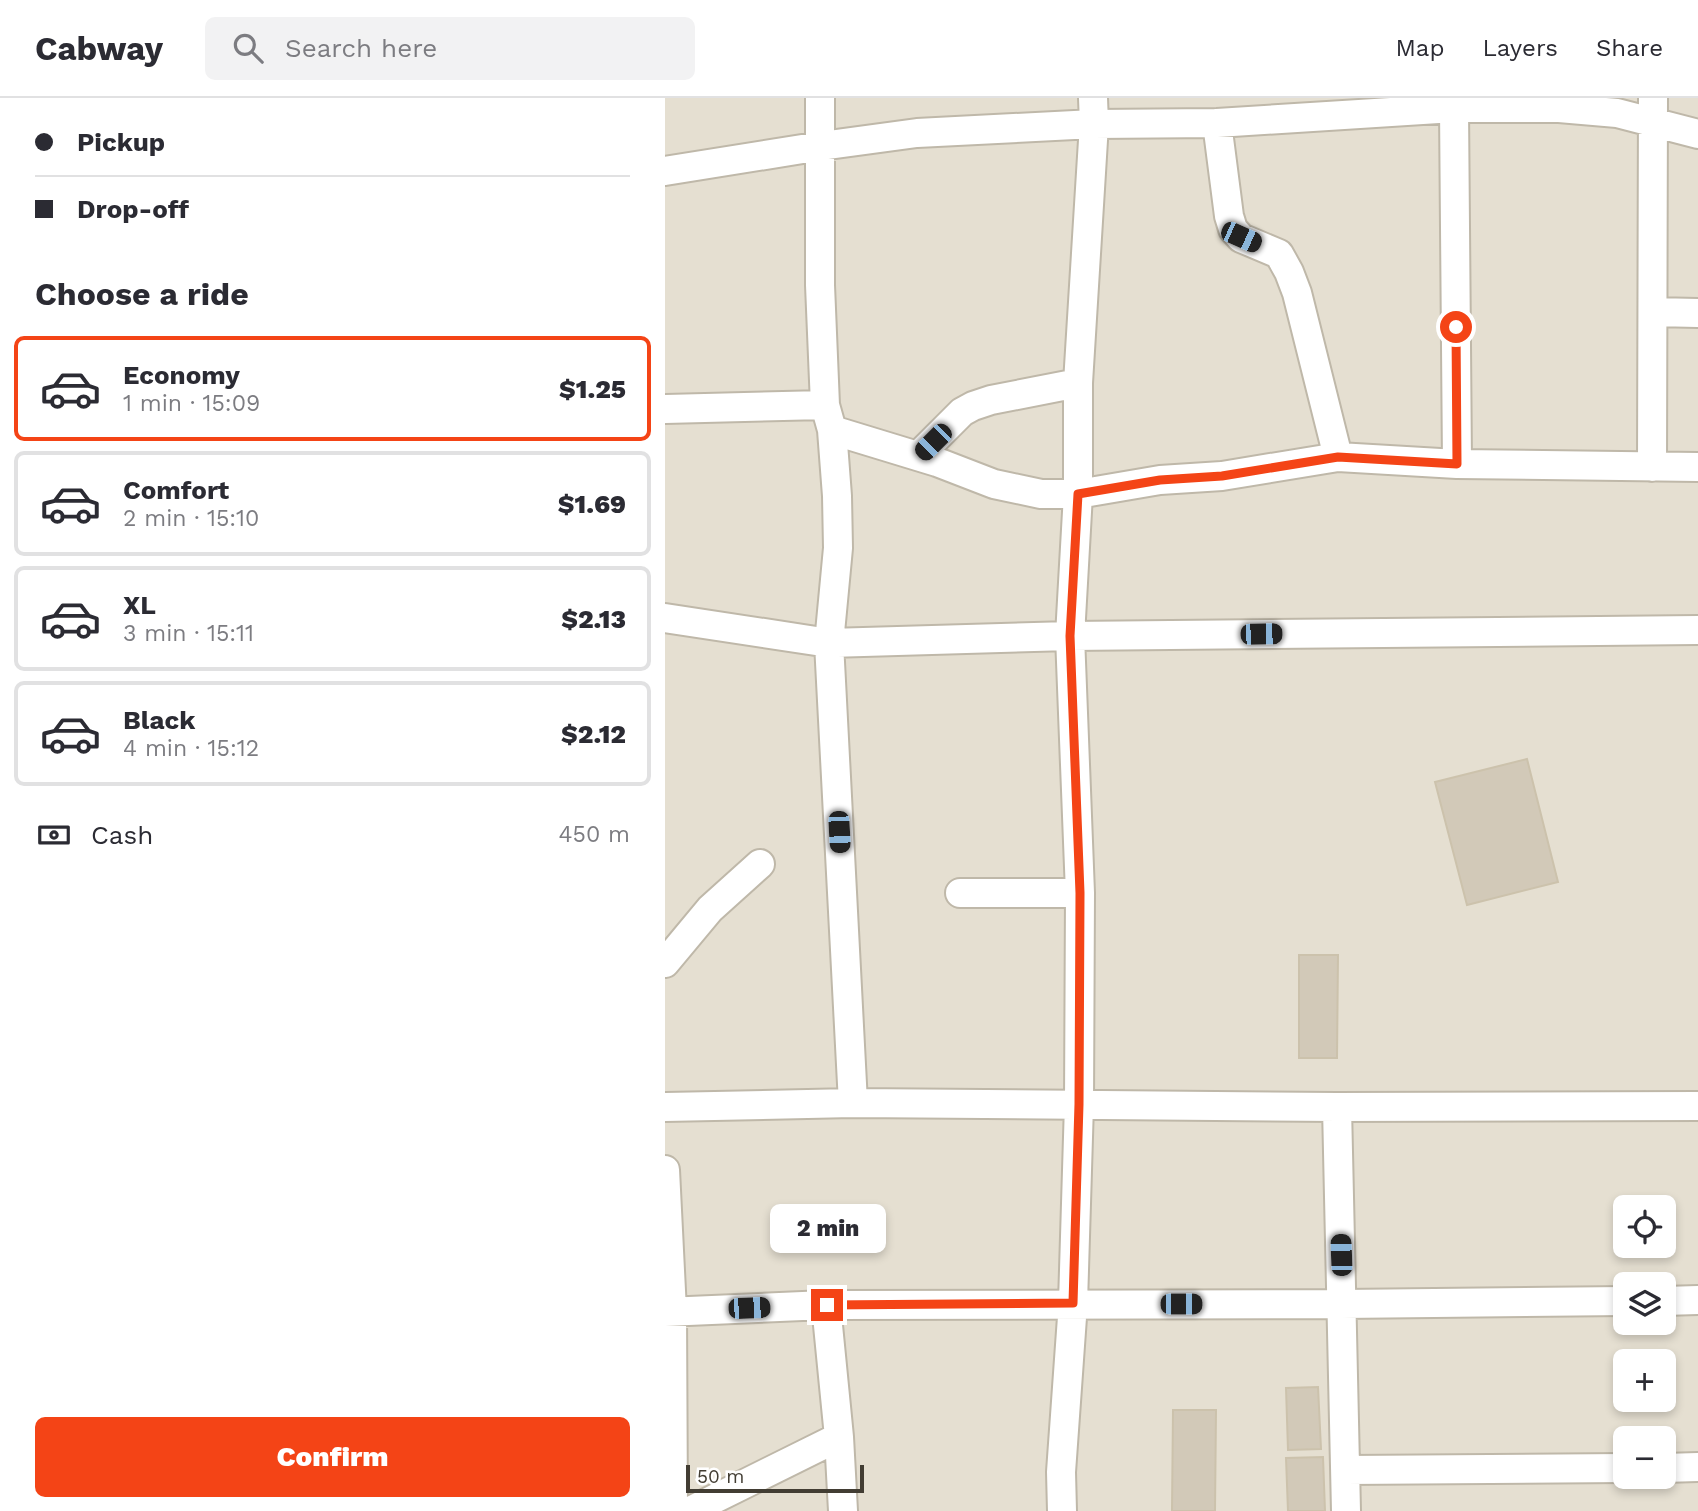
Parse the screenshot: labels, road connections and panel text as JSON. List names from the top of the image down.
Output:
{
  "scale_bar": "50 m",
  "page": {
    "header": "Cabway",
    "search": "Search here",
    "nav": ["Map", "Layers", "Share"],
    "banner": ["Pickup", "Drop-off"],
    "heading": "Choose a ride",
    "list": [
      {
        "name": "Economy",
        "note": "1 min · 15:09",
        "value": "$1.25"
      },
      {
        "name": "Comfort",
        "note": "2 min · 15:10",
        "value": "$1.69"
      },
      {
        "name": "XL",
        "note": "3 min · 15:11",
        "value": "$2.13"
      },
      {
        "name": "Black",
        "note": "4 min · 15:12",
        "value": "$2.12"
      }
    ],
    "pay": ["Cash", "450 m"],
    "map_buttons": ["+", "−"],
    "bubble": "2 min",
    "buttons": "Confirm",
    "scale": "50 m"
  }
}
